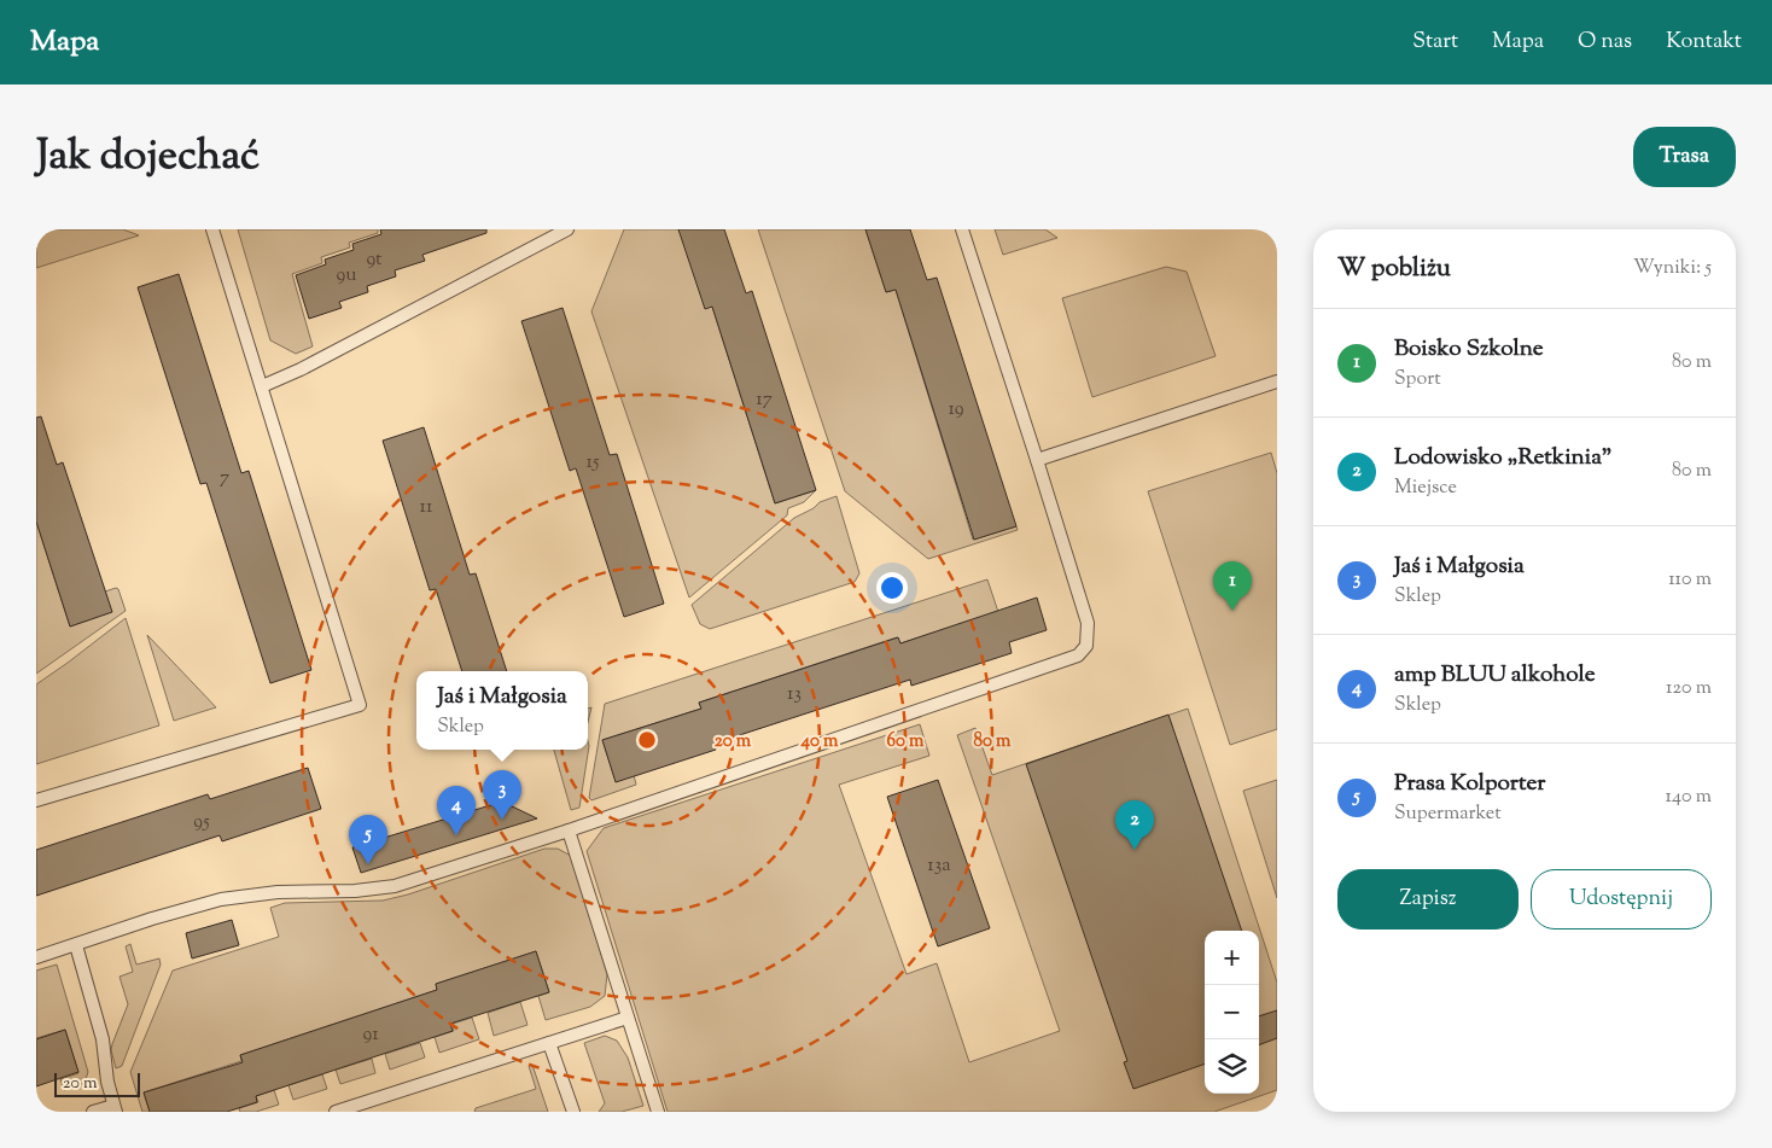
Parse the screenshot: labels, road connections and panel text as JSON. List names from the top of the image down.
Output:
{
  "house_numbers": [
    "9t",
    "9u",
    "17",
    "19",
    "15",
    "7",
    "11",
    "13",
    "95",
    "13a",
    "91"
  ],
  "scale_bar": "20 m",
  "page": {
    "header": "Mapa",
    "nav": [
      "Start",
      "Mapa",
      "O nas",
      "Kontakt"
    ],
    "title": "Jak dojechać",
    "buttons": [
      "Trasa",
      ["Zapisz", "Udostępnij"]
    ],
    "heading": ["W pobliżu", "Wyniki: 5"],
    "list": [
      {
        "mark": "1",
        "name": "Boisko Szkolne",
        "note": "Sport",
        "value": "80 m"
      },
      {
        "mark": "2",
        "name": "Lodowisko „Retkinia”",
        "note": "Miejsce",
        "value": "80 m"
      },
      {
        "mark": "3",
        "name": "Jaś i Małgosia",
        "note": "Sklep",
        "value": "110 m"
      },
      {
        "mark": "4",
        "name": "amp BLUU alkohole",
        "note": "Sklep",
        "value": "120 m"
      },
      {
        "mark": "5",
        "name": "Prasa Kolporter",
        "note": "Supermarket",
        "value": "140 m"
      }
    ],
    "pins": [
      "1",
      "3",
      "4",
      "2",
      "5"
    ],
    "popup": ["Jaś i Małgosia", "Sklep"],
    "map_buttons": ["+", "−"],
    "scale": "20 m"
  },
  "rings": [
    "20 m",
    "40 m",
    "60 m",
    "80 m"
  ]
}
